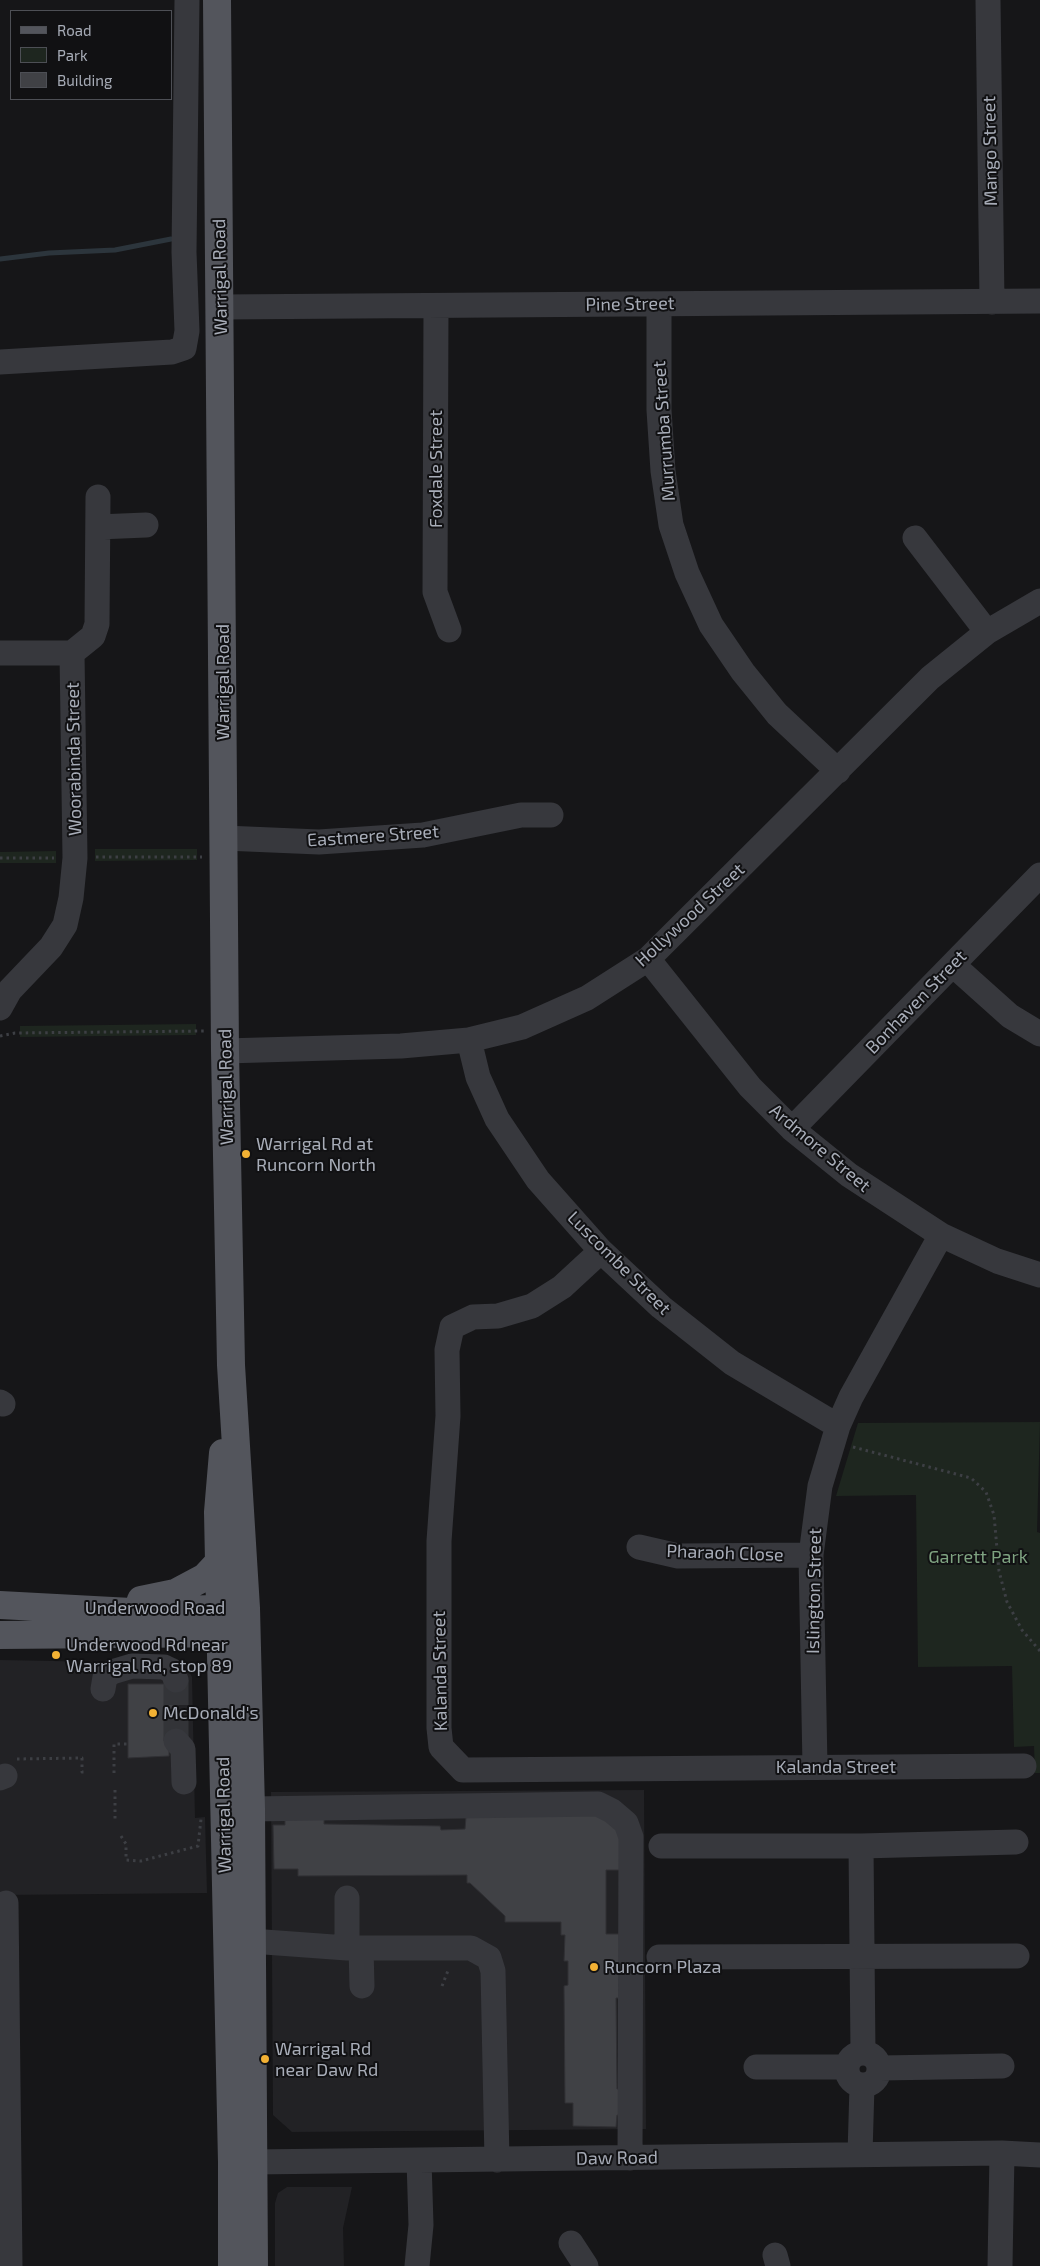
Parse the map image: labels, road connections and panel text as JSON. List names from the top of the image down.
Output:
{
  "streets": {
    "main road": ["Warrigal Road", "Underwood Road"],
    "street": [
      "Mango Street",
      "Pine Street",
      "Murrumba Street",
      "Foxdale Street",
      "Woorabinda Street",
      "Eastmere Street",
      "Hollywood Street",
      "Bonhaven Street",
      "Ardmore Street",
      "Luscombe Street",
      "Pharaoh Close",
      "Islington Street",
      "Kalanda Street",
      "Daw Road"
    ]
  },
  "crossings": [
    ["Mango Street", "Pine Street"],
    ["Warrigal Road", "Pine Street"],
    ["Warrigal Road", "Eastmere Street"],
    ["Warrigal Road", "Hollywood Street"],
    ["Warrigal Road", "Underwood Road"],
    ["Warrigal Road", "Daw Road"],
    ["Pine Street", "Murrumba Street"],
    ["Pine Street", "Foxdale Street"],
    ["Murrumba Street", "Hollywood Street"],
    ["Hollywood Street", "Ardmore Street"],
    ["Hollywood Street", "Luscombe Street"],
    ["Bonhaven Street", "Ardmore Street"],
    ["Ardmore Street", "Islington Street"],
    ["Luscombe Street", "Islington Street"],
    ["Luscombe Street", "Kalanda Street"],
    ["Pharaoh Close", "Islington Street"],
    ["Islington Street", "Kalanda Street"]
  ],
  "parks": ["Garrett Park"],
  "places": [
    "Warrigal Rd at Runcorn North",
    "Underwood Rd near Warrigal Rd, stop 89",
    "McDonald's",
    "Runcorn Plaza",
    "Warrigal Rd near Daw Rd"
  ],
  "legend": ["Road", "Park", "Building"]
}
